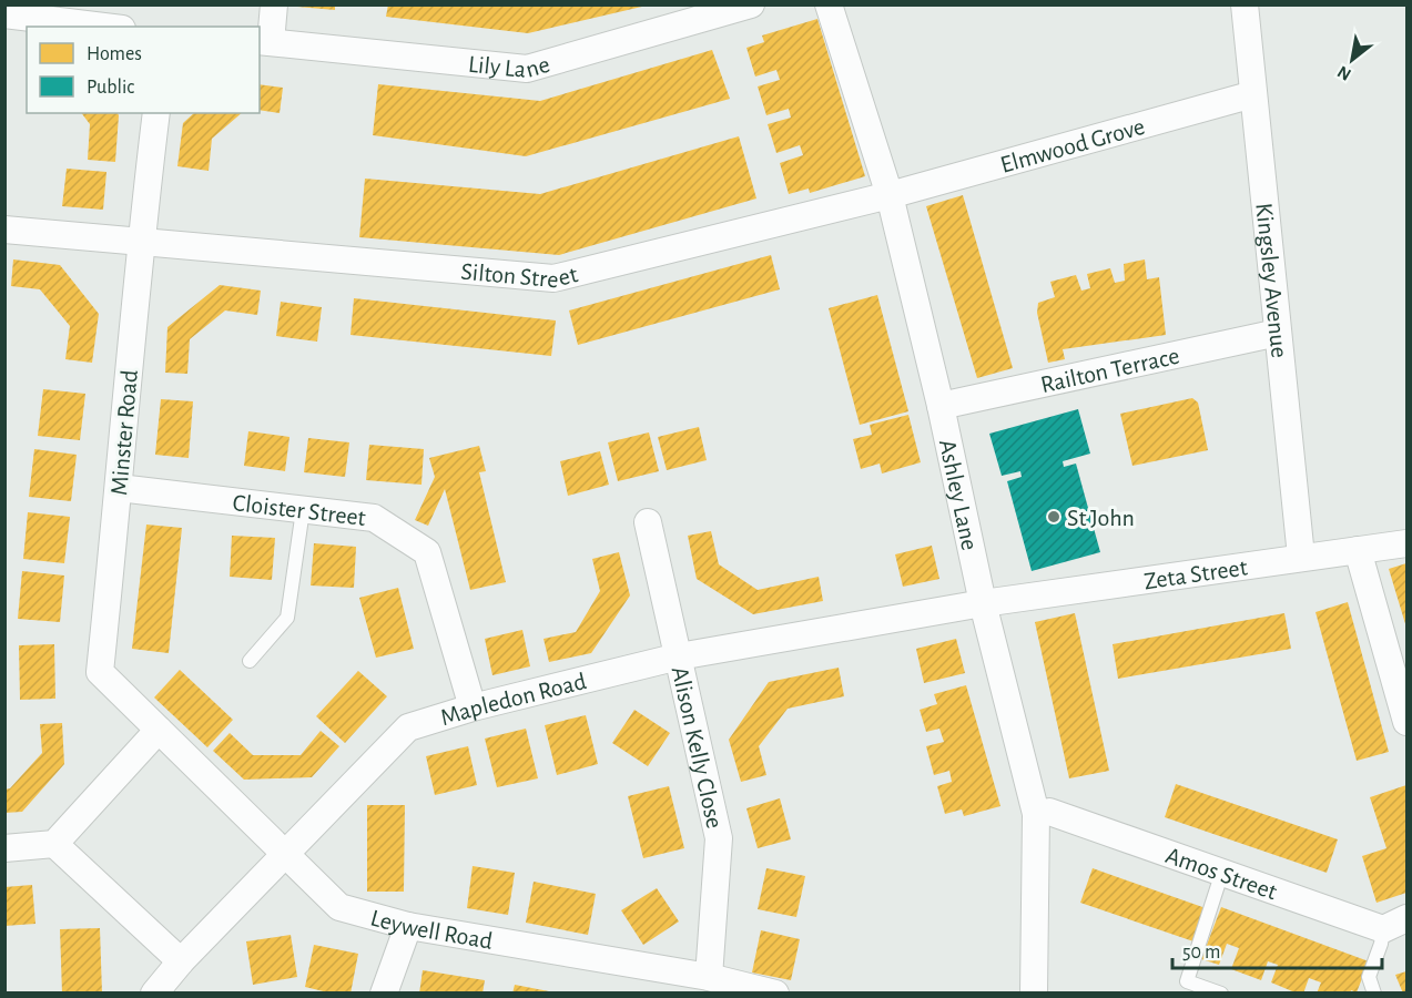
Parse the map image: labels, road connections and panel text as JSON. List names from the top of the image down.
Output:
{
  "streets": {
    "street": [
      "Lily Lane",
      "Elmwood Grove",
      "Silton Street",
      "Kingsley Avenue",
      "Railton Terrace",
      "Minster Road",
      "Ashley Lane",
      "Cloister Street",
      "Zeta Street",
      "Mapledon Road",
      "Alison Kelly Close",
      "Amos Street",
      "Leywell Road"
    ]
  },
  "crossings": [
    ["Elmwood Grove", "Silton Street"],
    ["Elmwood Grove", "Kingsley Avenue"],
    ["Elmwood Grove", "Ashley Lane"],
    ["Silton Street", "Minster Road"],
    ["Silton Street", "Ashley Lane"],
    ["Kingsley Avenue", "Railton Terrace"],
    ["Kingsley Avenue", "Zeta Street"],
    ["Railton Terrace", "Ashley Lane"],
    ["Minster Road", "Cloister Street"],
    ["Minster Road", "Leywell Road"],
    ["Ashley Lane", "Zeta Street"],
    ["Ashley Lane", "Mapledon Road"],
    ["Ashley Lane", "Amos Street"],
    ["Cloister Street", "Mapledon Road"],
    ["Zeta Street", "Mapledon Road"],
    ["Mapledon Road", "Alison Kelly Close"],
    ["Mapledon Road", "Leywell Road"],
    ["Alison Kelly Close", "Leywell Road"]
  ],
  "places": ["St John"],
  "legend": ["Homes", "Public"],
  "scale_bar": "50 m",
  "north": "bottom left"
}
